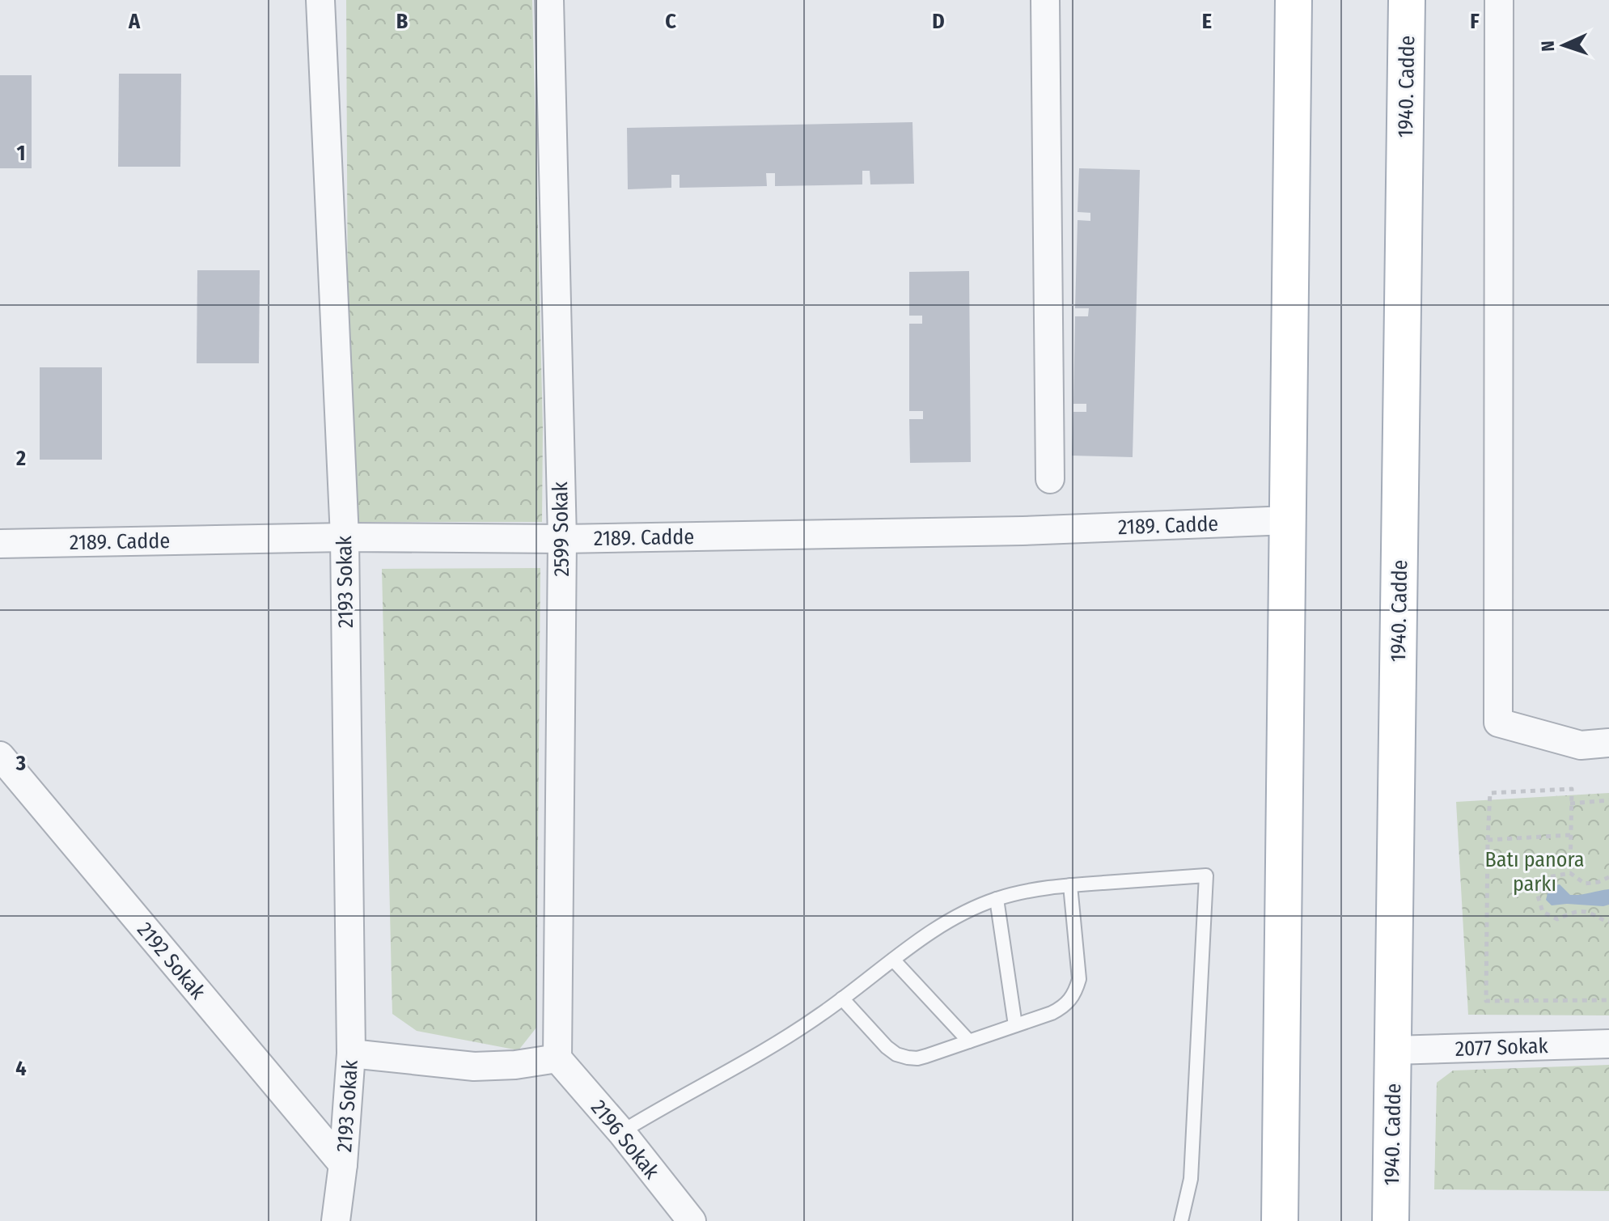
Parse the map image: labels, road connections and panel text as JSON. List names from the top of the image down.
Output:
{
  "streets": {
    "main road": ["1940. Cadde"],
    "street": [
      "2189. Cadde",
      "2599 Sokak",
      "2193 Sokak",
      "2192 Sokak",
      "2077 Sokak",
      "2196 Sokak"
    ]
  },
  "crossings": [
    ["1940. Cadde", "2077 Sokak"],
    ["2189. Cadde", "2599 Sokak"],
    ["2189. Cadde", "2193 Sokak"],
    ["2599 Sokak", "2196 Sokak"],
    ["2193 Sokak", "2192 Sokak"]
  ],
  "parks": ["Batı panora parkı"],
  "north": "left",
  "grid": {
    "columns": [
      "A",
      "B",
      "C",
      "D",
      "E",
      "F"
    ],
    "rows": [
      "1",
      "2",
      "3",
      "4"
    ]
  }
}
